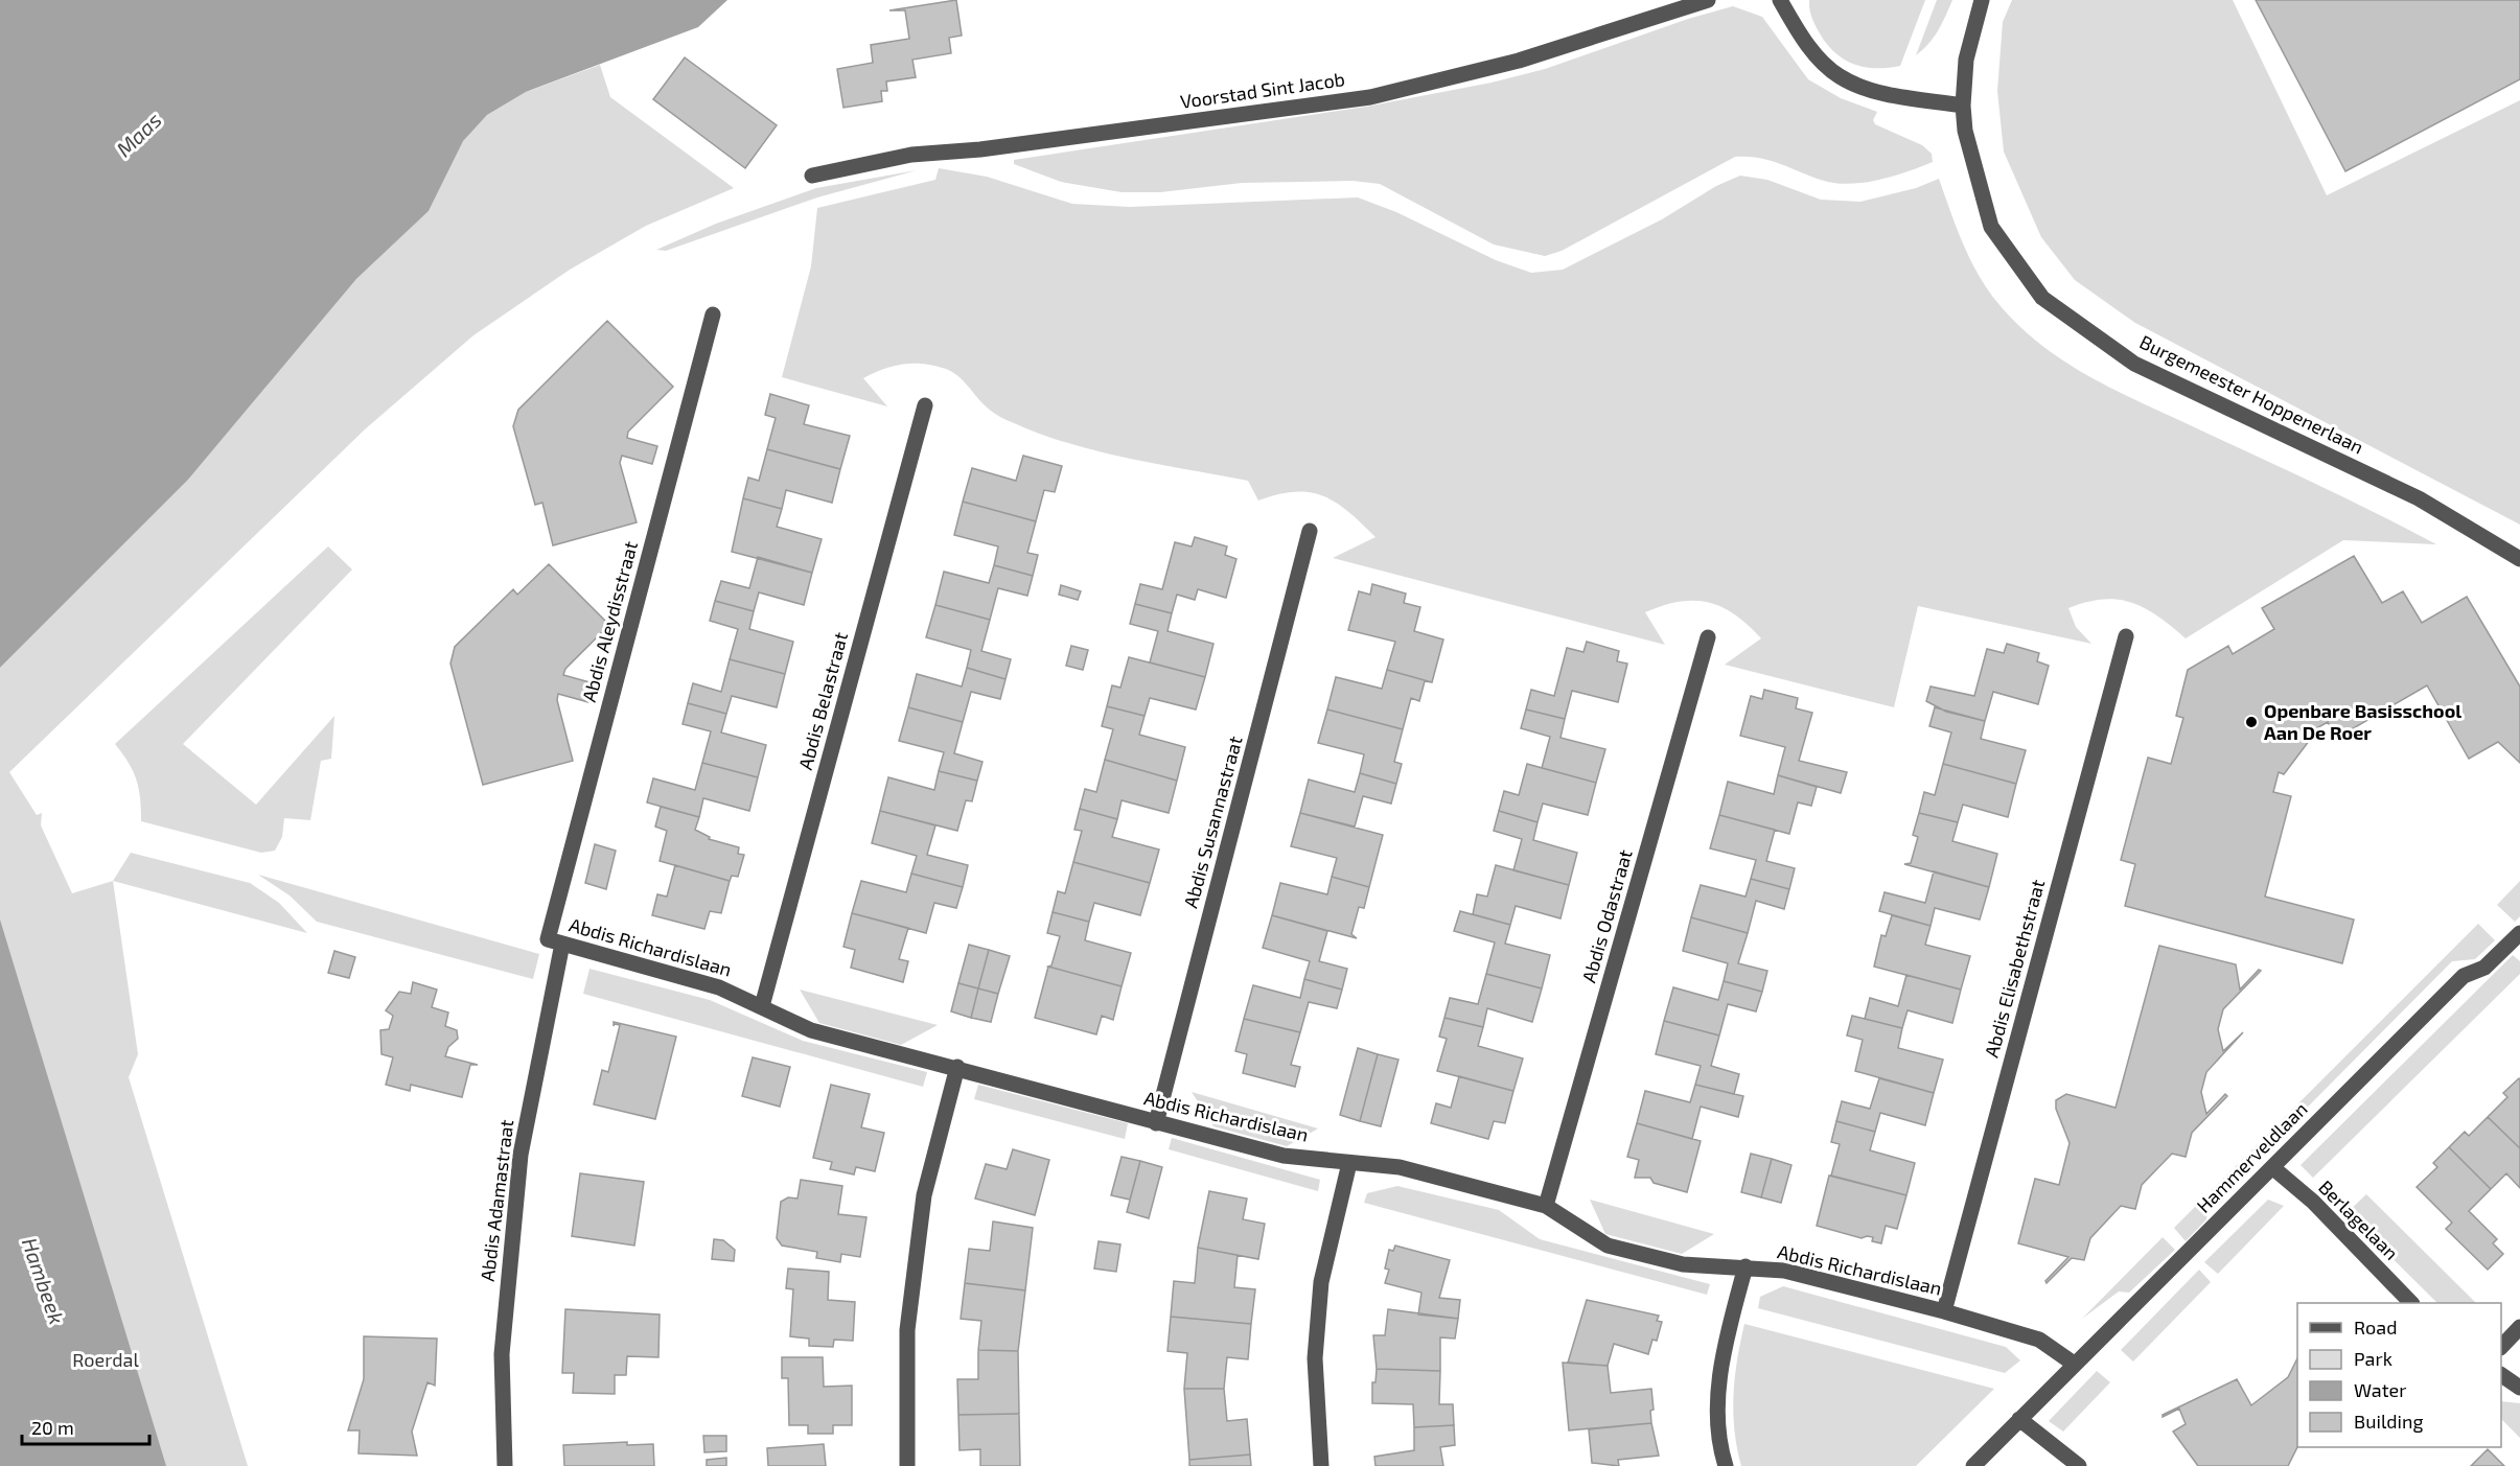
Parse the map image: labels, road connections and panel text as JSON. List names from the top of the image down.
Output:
{
  "streets": {
    "street": [
      "Voorstad Sint Jacob",
      "Burgemeester Hoppenerlaan",
      "Abdis Aleydisstraat",
      "Abdis Belastraat",
      "Abdis Susannastraat",
      "Abdis Odastraat",
      "Abdis Richardislaan",
      "Abdis Elisabethstraat",
      "Hammerveldlaan",
      "Abdis Adamastraat",
      "Berlagelaan"
    ]
  },
  "crossings": [
    ["Abdis Aleydisstraat", "Abdis Richardislaan"],
    ["Abdis Aleydisstraat", "Abdis Adamastraat"],
    ["Abdis Belastraat", "Abdis Richardislaan"],
    ["Abdis Susannastraat", "Abdis Richardislaan"],
    ["Abdis Odastraat", "Abdis Richardislaan"],
    ["Abdis Richardislaan", "Abdis Elisabethstraat"],
    ["Abdis Richardislaan", "Hammerveldlaan"],
    ["Abdis Richardislaan", "Abdis Adamastraat"],
    ["Hammerveldlaan", "Berlagelaan"]
  ],
  "water": ["Maas", "Hambeek"],
  "parks": ["Roerdal"],
  "places": ["Openbare Basisschool Aan De Roer"],
  "legend": [
    "Road",
    "Park",
    "Water",
    "Building"
  ],
  "scale_bar": "20 m"
}
